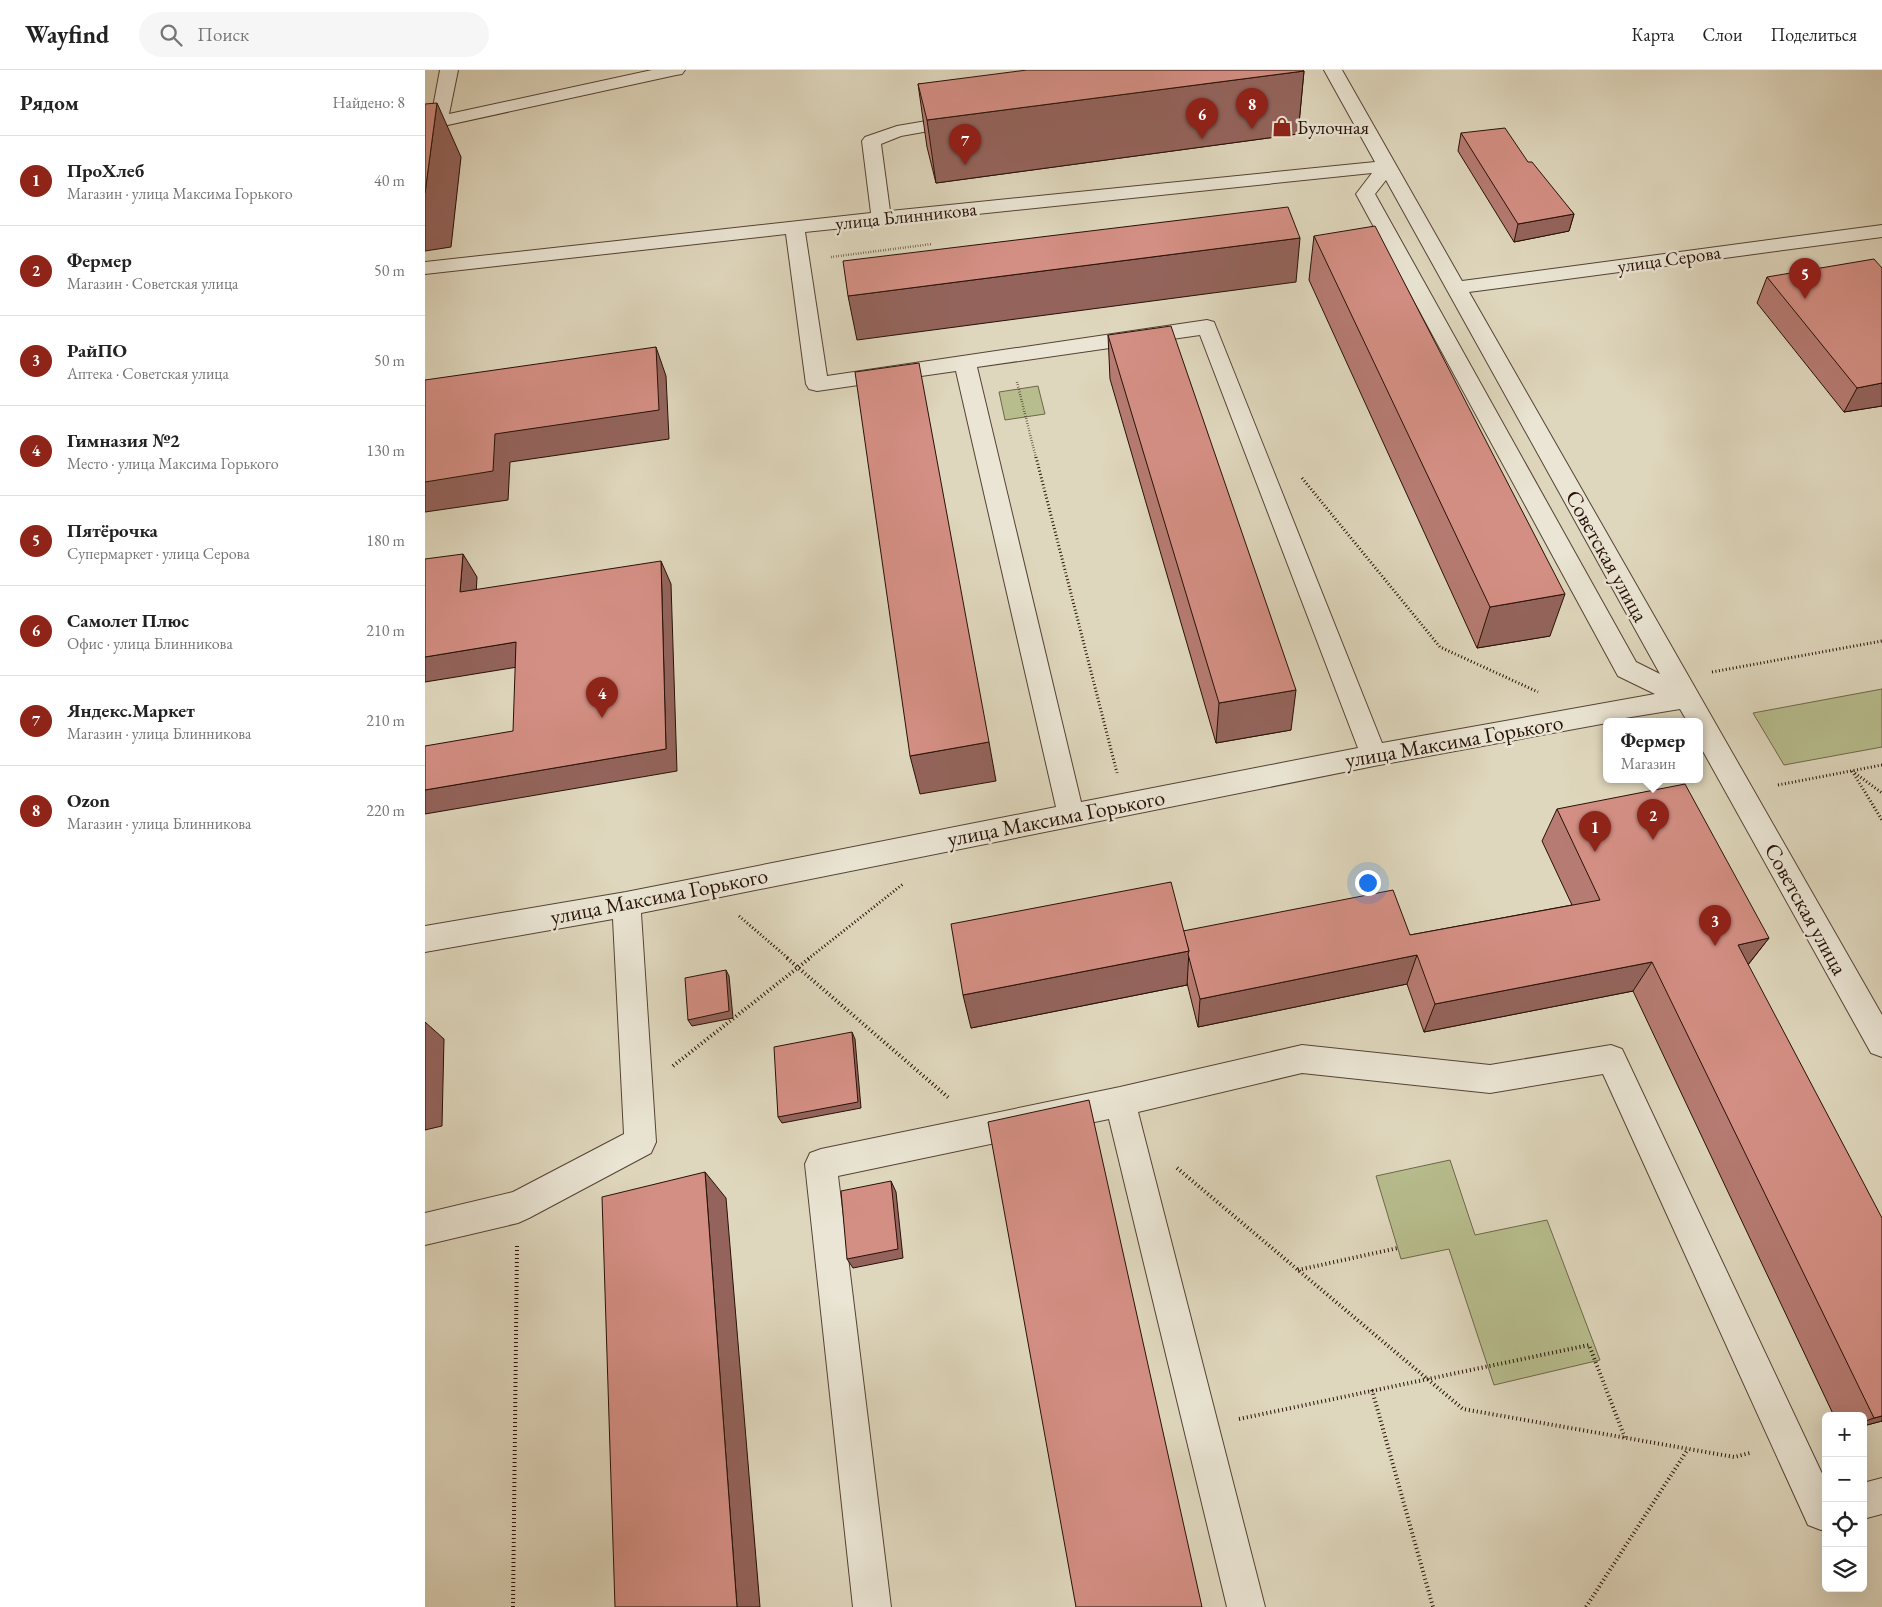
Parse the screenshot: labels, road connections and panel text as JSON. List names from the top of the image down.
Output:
{
  "streets": {
    "street": [
      "улица Блинникова",
      "улица Серова",
      "Советская улица",
      "улица Максима Горького"
    ]
  },
  "crossings": [
    ["улица Блинникова", "Советская улица"],
    ["улица Серова", "Советская улица"],
    ["Советская улица", "улица Максима Горького"]
  ],
  "places": {
    "shop": ["Булочная"]
  },
  "page": {
    "header": "Wayfind",
    "search": "Поиск",
    "nav": ["Карта", "Слои", "Поделиться"],
    "heading": ["Рядом", "Найдено: 8"],
    "pins": [
      "8",
      "6",
      "7",
      "5",
      "4",
      "2",
      "1",
      "3"
    ],
    "list": [
      {
        "mark": "1",
        "name": "ПроХлеб",
        "note": "Магазин · улица Максима Горького",
        "value": "40 m"
      },
      {
        "mark": "2",
        "name": "Фермер",
        "note": "Магазин · Советская улица",
        "value": "50 m"
      },
      {
        "mark": "3",
        "name": "РайПО",
        "note": "Аптека · Советская улица",
        "value": "50 m"
      },
      {
        "mark": "4",
        "name": "Гимназия №2",
        "note": "Место · улица Максима Горького",
        "value": "130 m"
      },
      {
        "mark": "5",
        "name": "Пятёрочка",
        "note": "Супермаркет · улица Серова",
        "value": "180 m"
      },
      {
        "mark": "6",
        "name": "Самолет Плюс",
        "note": "Офис · улица Блинникова",
        "value": "210 m"
      },
      {
        "mark": "7",
        "name": "Яндекс.Маркет",
        "note": "Магазин · улица Блинникова",
        "value": "210 m"
      },
      {
        "mark": "8",
        "name": "Ozon",
        "note": "Магазин · улица Блинникова",
        "value": "220 m"
      }
    ],
    "popup": ["Фермер", "Магазин"],
    "map_buttons": ["+", "−"]
  }
}
